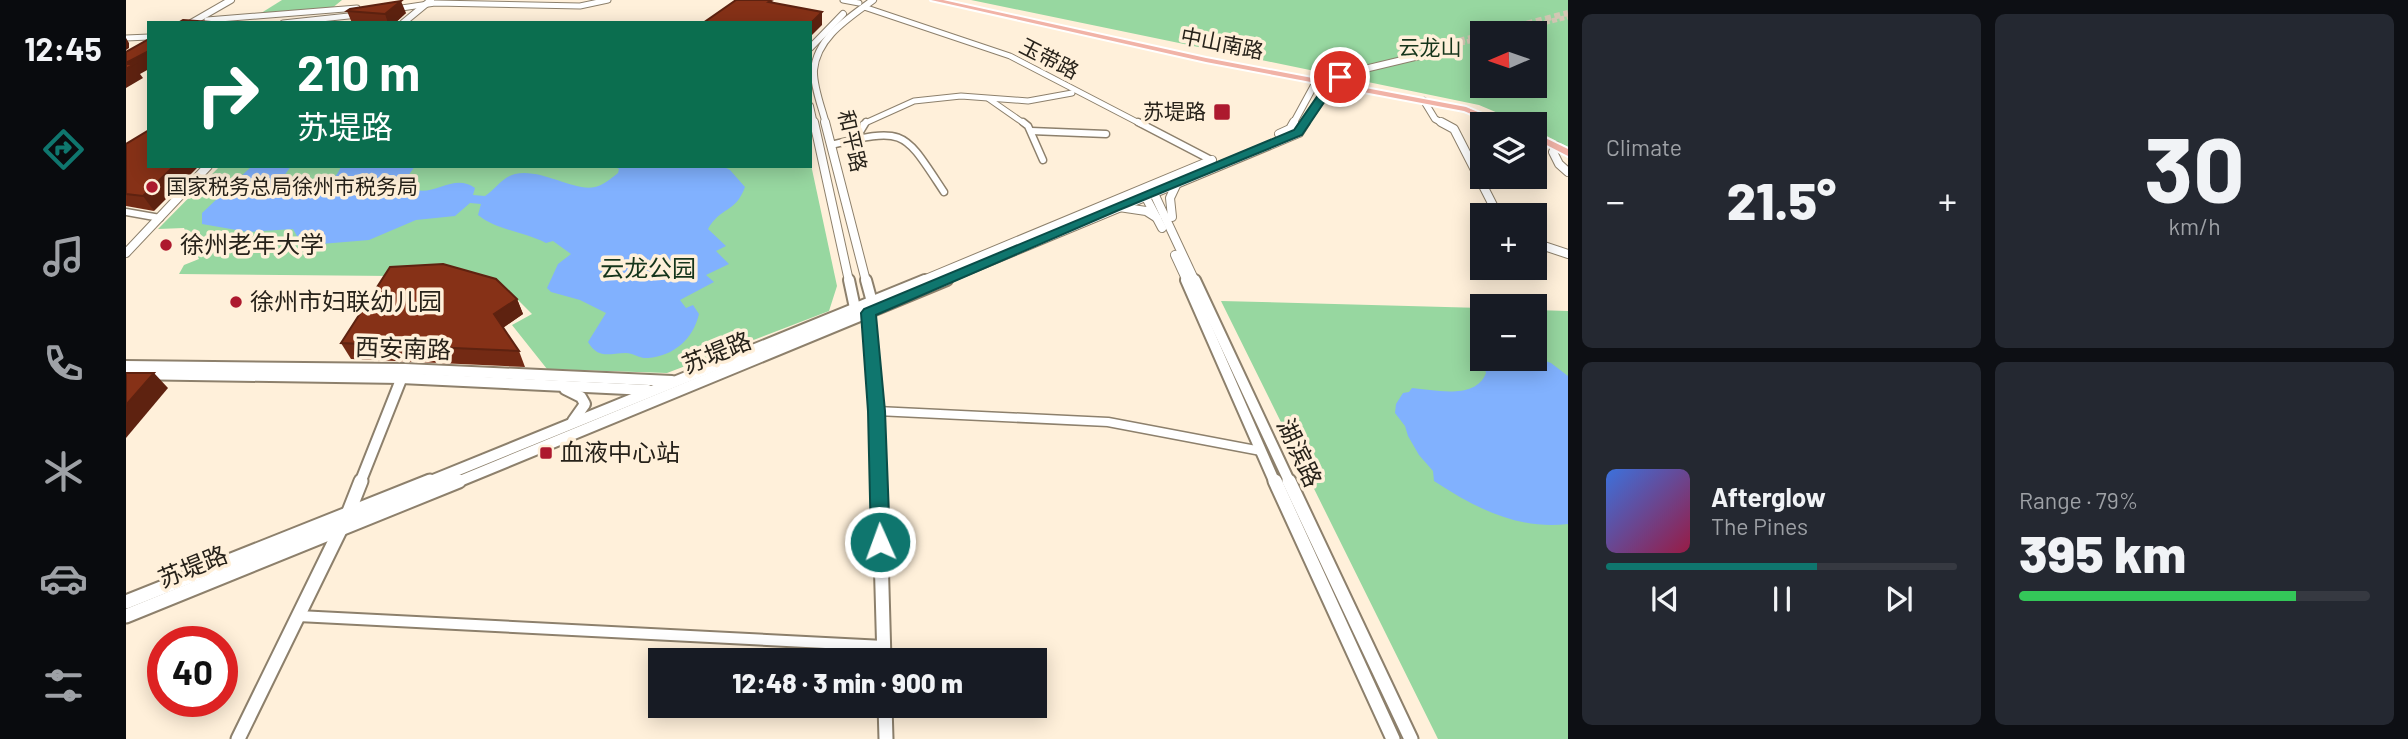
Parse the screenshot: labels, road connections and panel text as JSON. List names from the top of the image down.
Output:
{
  "streets": {
    "main road": [
      "中山南路",
      "和平路",
      "西安南路",
      "苏堤路",
      "湖滨路"
    ],
    "street": ["玉带路"]
  },
  "crossings": [
    ["中山南路", "苏堤路"],
    ["玉带路", "和平路"],
    ["玉带路", "苏堤路"],
    ["和平路", "苏堤路"],
    ["西安南路", "苏堤路"],
    ["苏堤路", "湖滨路"]
  ],
  "parks": ["云龙山", "云龙公园"],
  "places": {
    "transit": ["苏堤路", "血液中心站"],
    "other": ["国家税务总局徐州市税务局", "徐州老年大学", "徐州市妇联幼儿园"]
  },
  "north": "left",
  "page": {
    "tabs": "12:45",
    "tile": [
      "Climate",
      ["30", "km/h"],
      ["Range · 79%", "395 km"]
    ],
    "map_buttons": ["+", "−"],
    "turn": ["210 m", "苏堤路"],
    "heat": ["−", "21.5°", "+"],
    "song": ["Afterglow", "The Pines"],
    "limit": "40",
    "trip": "12:48 · 3 min · 900 m"
  }
}
